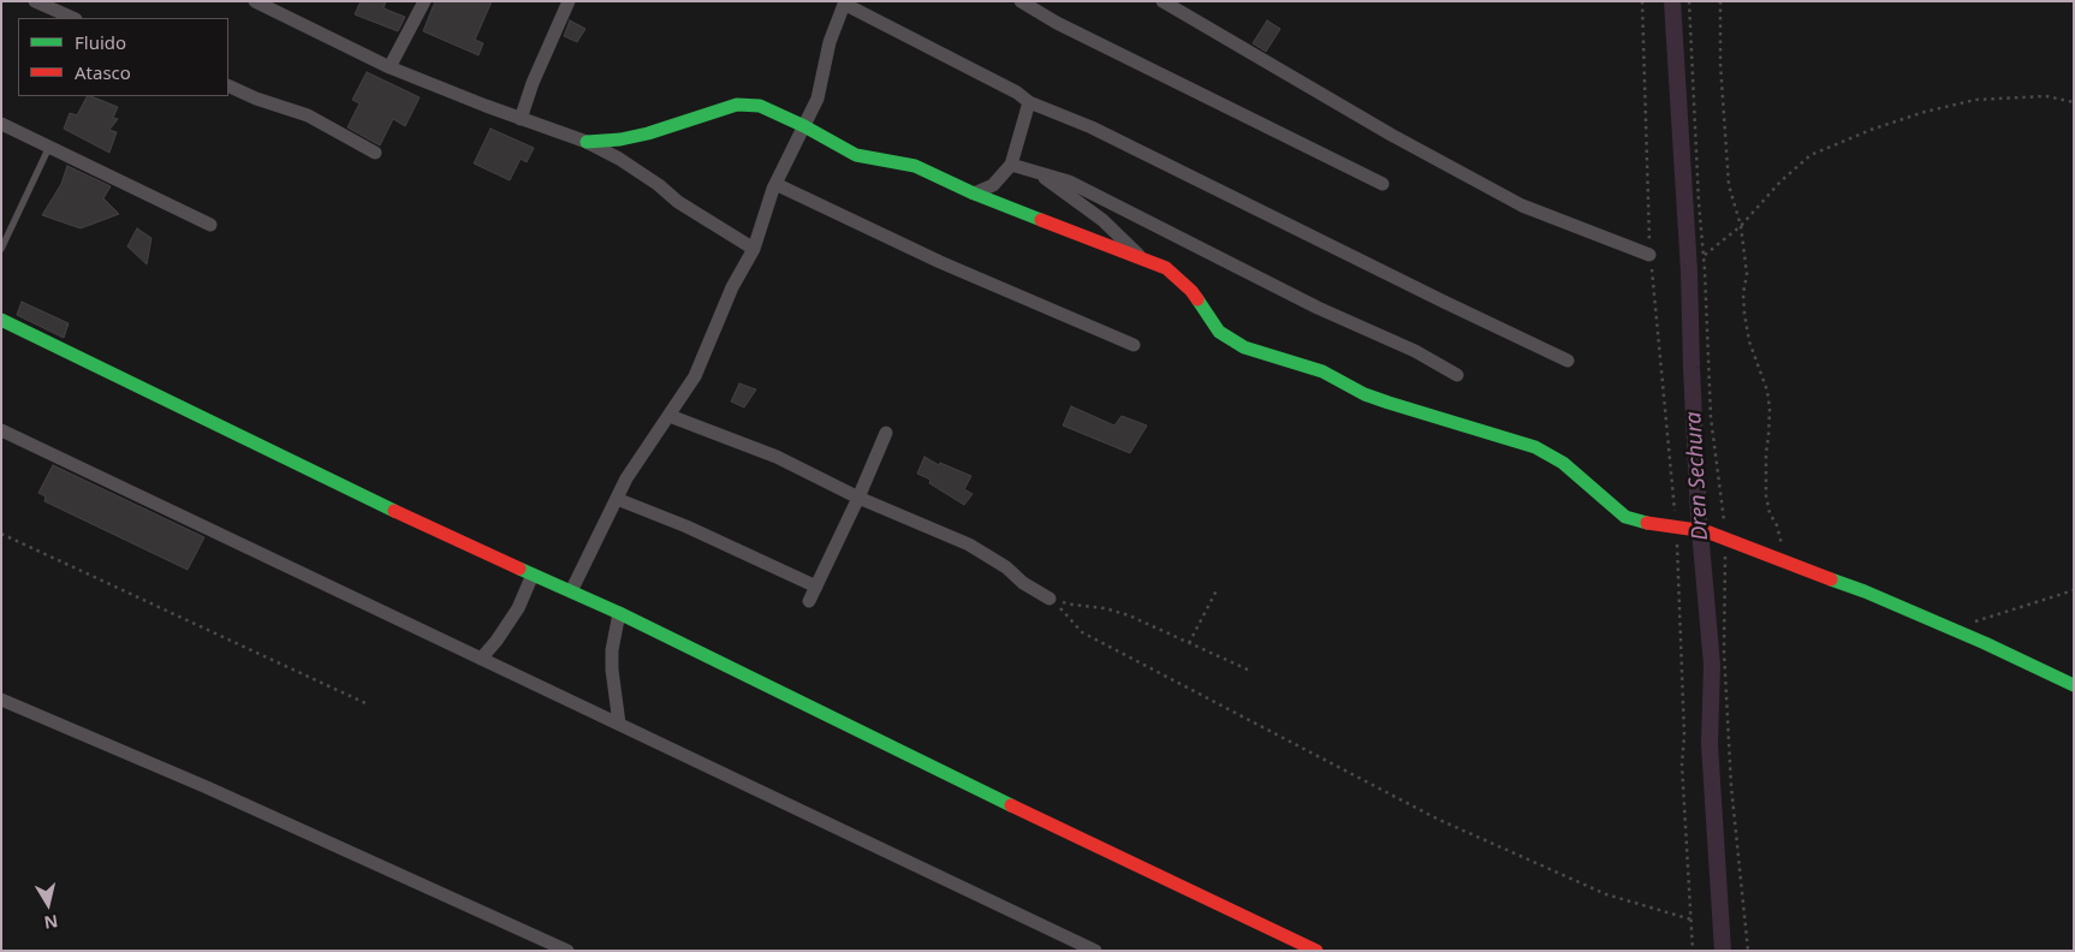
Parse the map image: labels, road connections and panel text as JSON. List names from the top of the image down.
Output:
{
  "water": ["Dren Sechura"],
  "legend": ["Fluido", "Atasco"],
  "north": "bottom"
}
